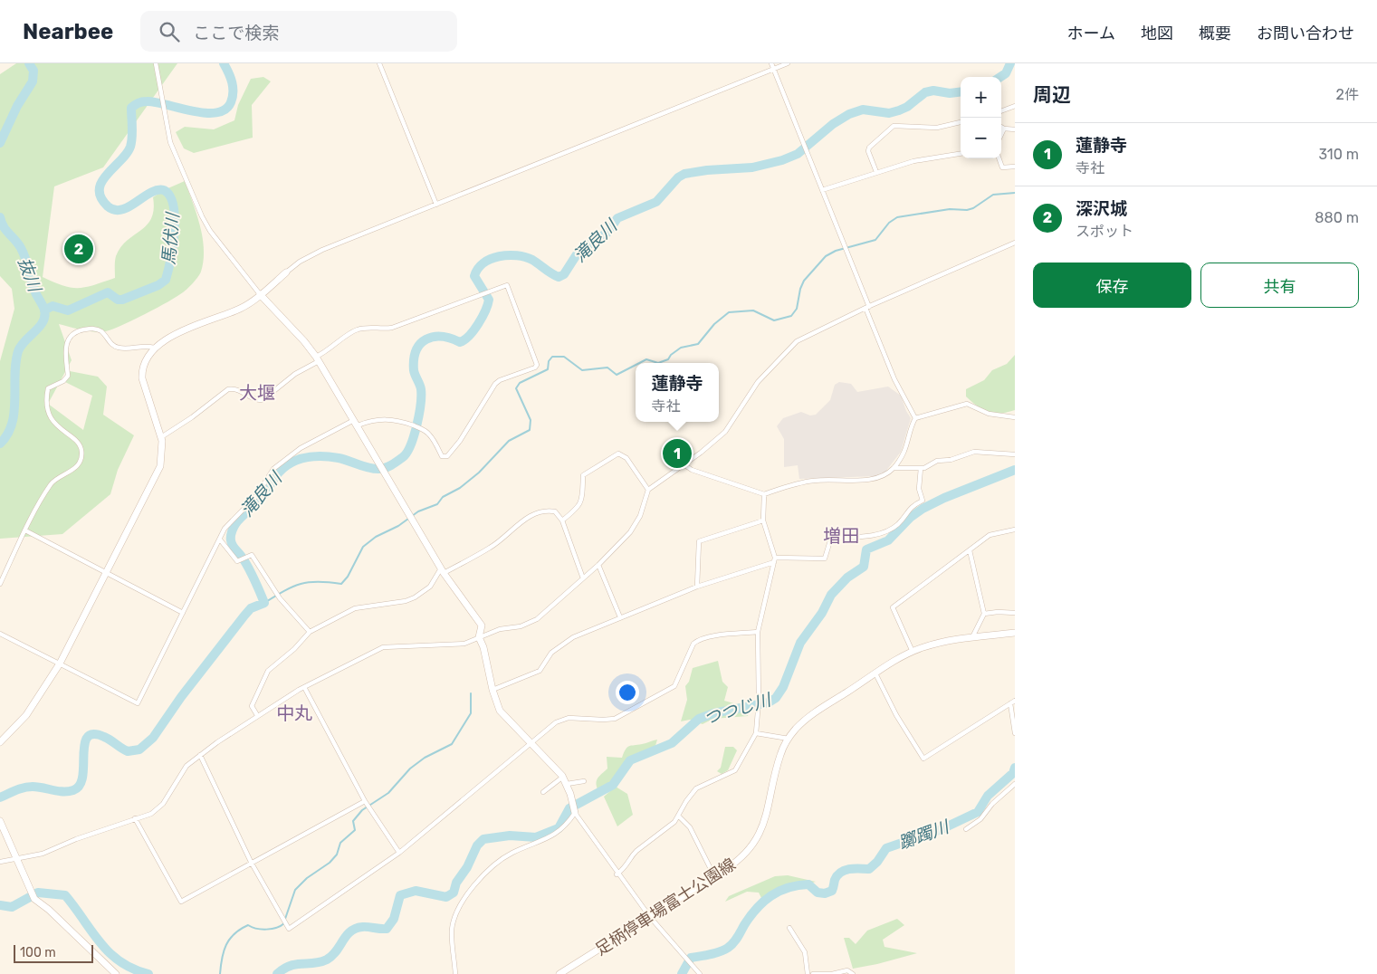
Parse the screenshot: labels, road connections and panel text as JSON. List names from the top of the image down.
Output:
{
  "streets": {
    "street": ["足柄停車場富士公園線"]
  },
  "districts": ["大堰", "増田", "中丸"],
  "water": [
    "馬伏川",
    "滝良川",
    "抜川",
    "つつじ川",
    "躑躅川"
  ],
  "scale_bar": "100 m",
  "page": {
    "header": "Nearbee",
    "search": "ここで検索",
    "nav": [
      "ホーム",
      "地図",
      "概要",
      "お問い合わせ"
    ],
    "heading": ["周辺", "2件"],
    "map_buttons": ["+", "−"],
    "list": [
      {
        "mark": "1",
        "name": "蓮静寺",
        "note": "寺社",
        "value": "310 m"
      },
      {
        "mark": "2",
        "name": "深沢城",
        "note": "スポット",
        "value": "880 m"
      }
    ],
    "pins": ["2", "1"],
    "buttons": ["保存", "共有"],
    "popup": ["蓮静寺", "寺社"],
    "scale": "100 m"
  }
}
